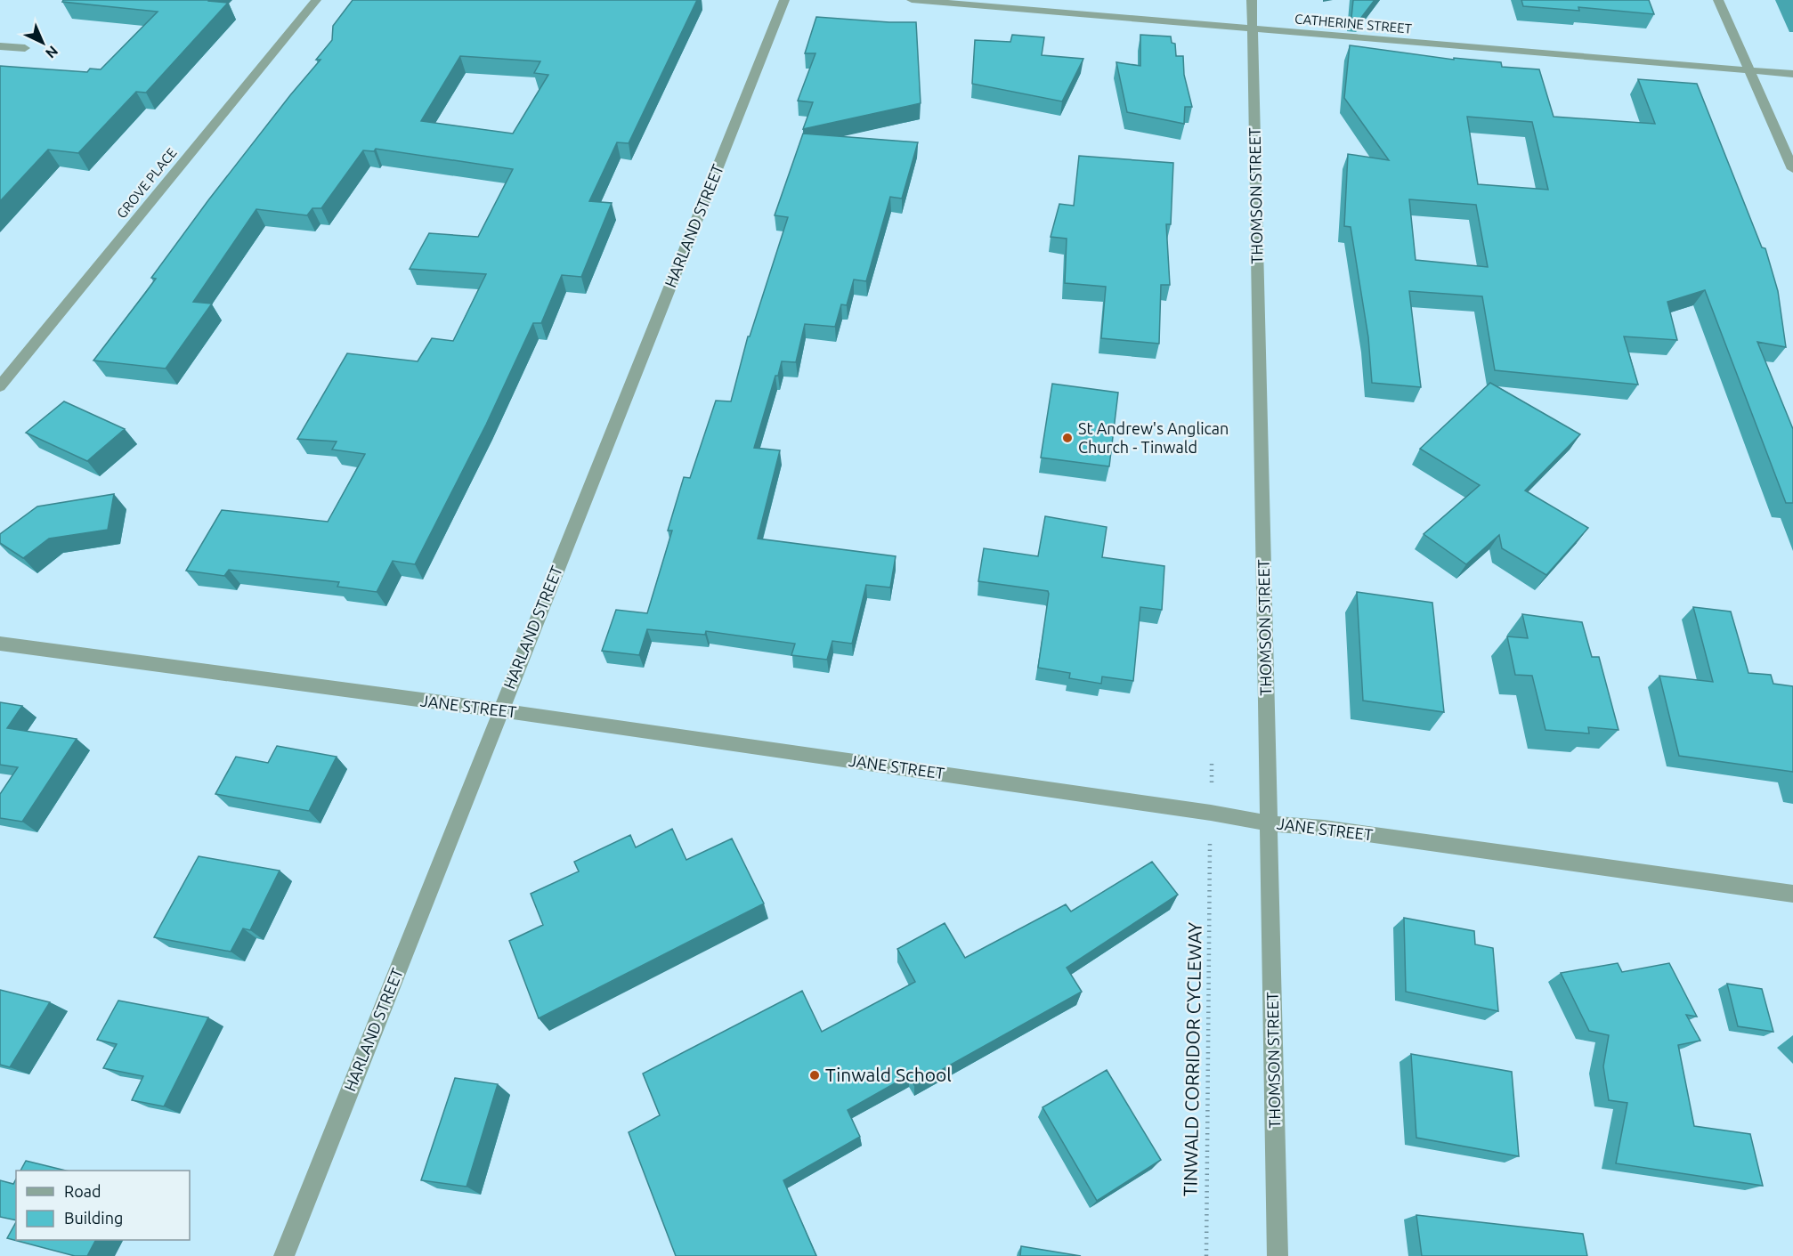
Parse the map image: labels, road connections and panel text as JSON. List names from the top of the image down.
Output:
{
  "streets": {
    "street": [
      "CATHERINE STREET",
      "GROVE PLACE",
      "THOMSON STREET",
      "HARLAND STREET",
      "JANE STREET"
    ],
    "path": ["TINWALD CORRIDOR CYCLEWAY"]
  },
  "crossings": [
    ["CATHERINE STREET", "THOMSON STREET"],
    ["THOMSON STREET", "JANE STREET"],
    ["HARLAND STREET", "JANE STREET"]
  ],
  "places": ["St Andrew's Anglican Church - Tinwald", "Tinwald School"],
  "legend": ["Road", "Building"],
  "north": "bottom right"
}
